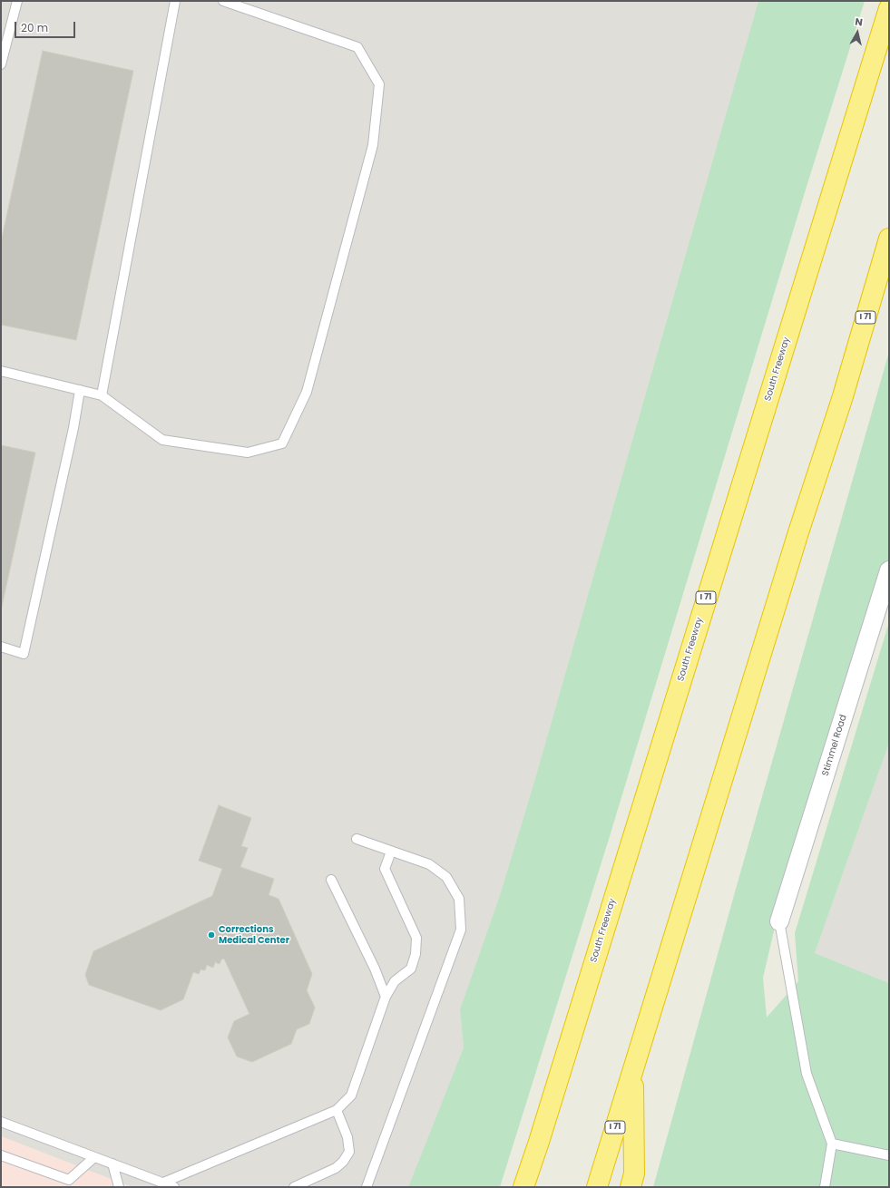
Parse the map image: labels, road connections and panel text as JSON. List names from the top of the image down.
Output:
{
  "streets": {
    "highway": ["I 71", "South Freeway"],
    "street": ["Stimmel Road"]
  },
  "places": ["Corrections Medical Center"],
  "scale_bar": "20 m",
  "north": "top"
}
